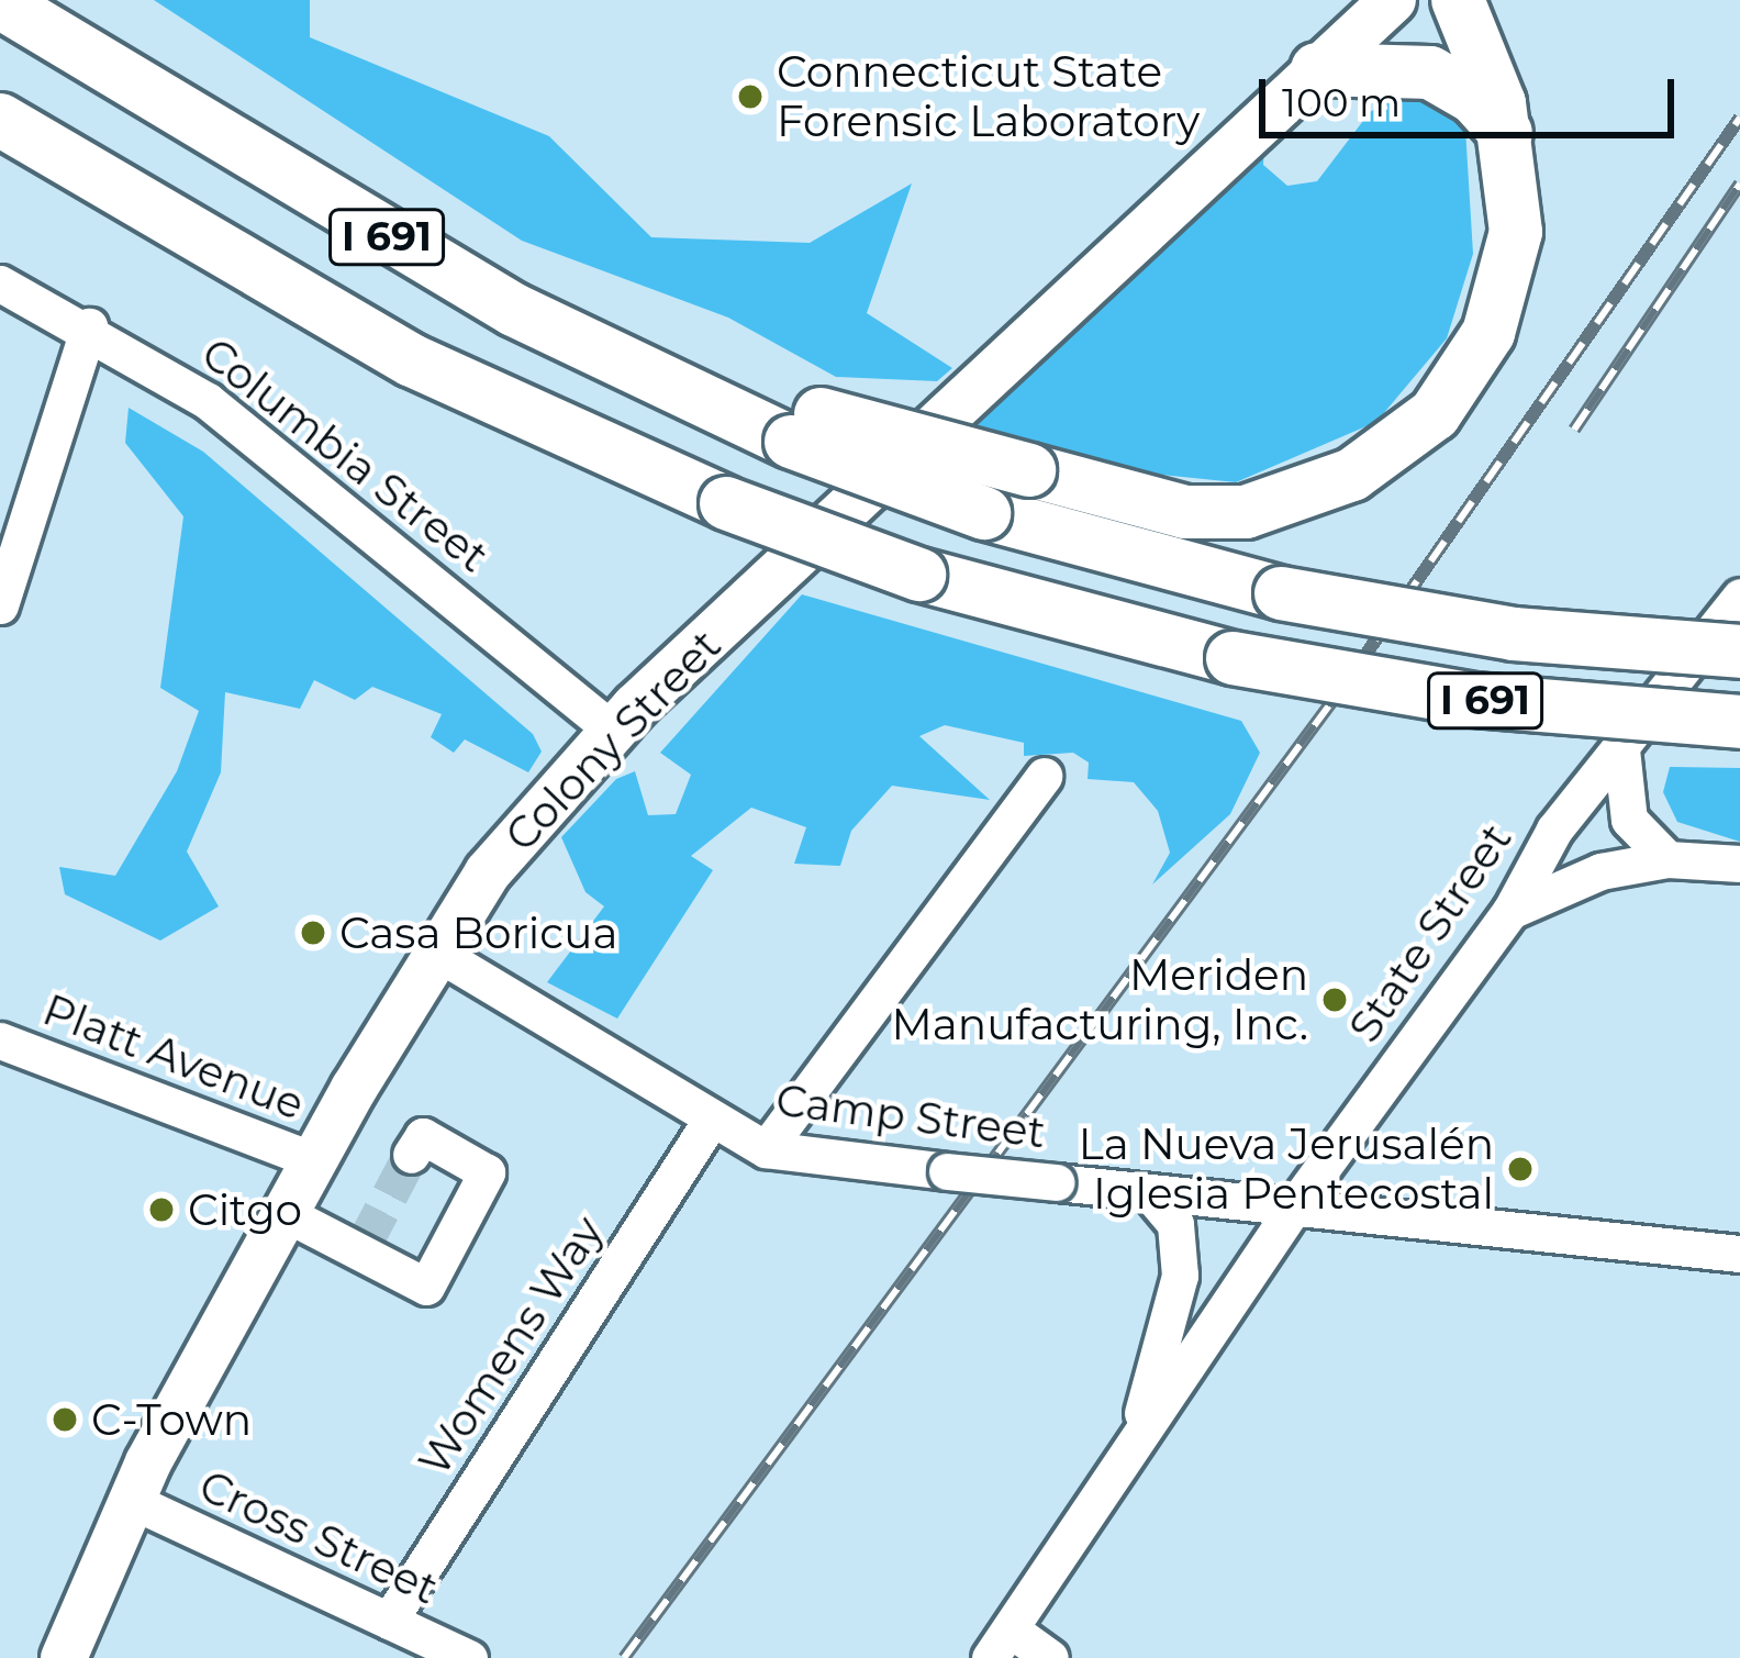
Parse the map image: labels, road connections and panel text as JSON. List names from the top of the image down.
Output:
{
  "streets": {
    "highway": ["I 691"],
    "main road": ["Colony Street"],
    "street": [
      "Columbia Street",
      "State Street",
      "Platt Avenue",
      "Camp Street",
      "Womens Way",
      "Cross Street"
    ]
  },
  "crossings": [
    ["Columbia Street", "Colony Street"],
    ["Colony Street", "Platt Avenue"],
    ["Colony Street", "Camp Street"],
    ["Colony Street", "Cross Street"],
    ["State Street", "Camp Street"],
    ["Camp Street", "Womens Way"],
    ["Womens Way", "Cross Street"]
  ],
  "places": [
    "Connecticut State Forensic Laboratory",
    "Casa Boricua",
    "Meriden Manufacturing, Inc.",
    "La Nueva Jerusalén Iglesia Pentecostal",
    "Citgo",
    "C-Town"
  ],
  "scale_bar": "100 m"
}
